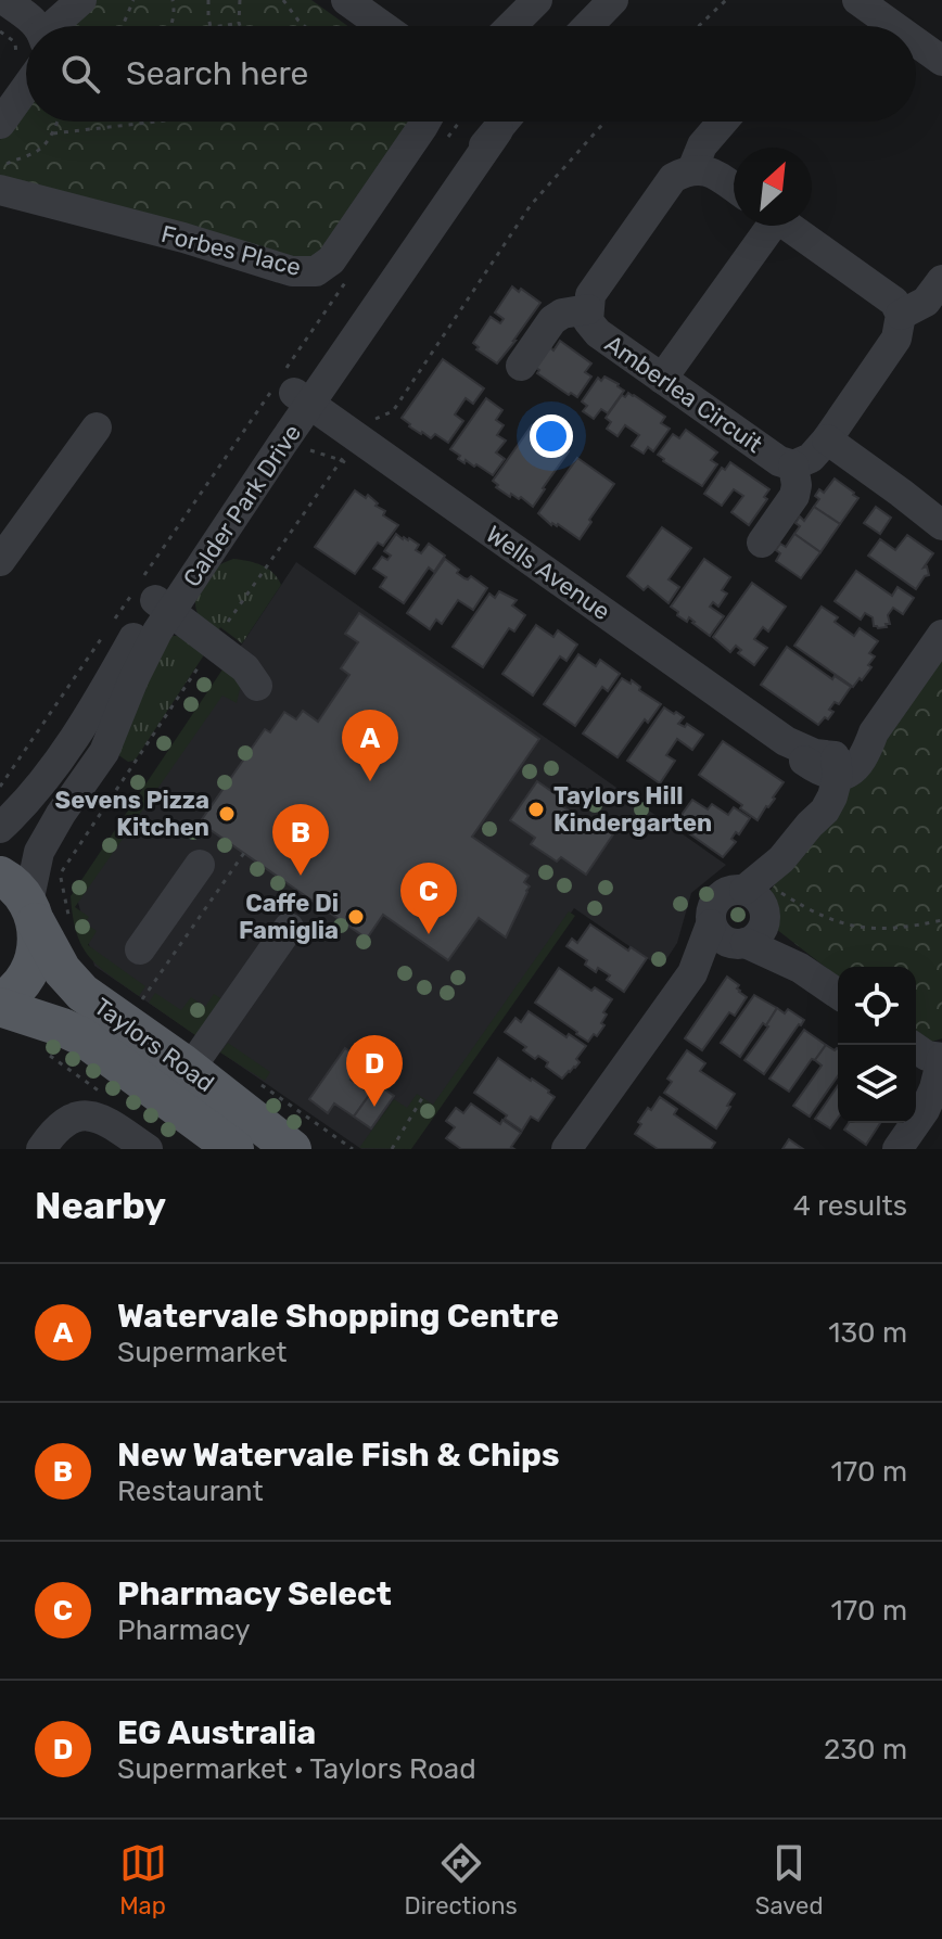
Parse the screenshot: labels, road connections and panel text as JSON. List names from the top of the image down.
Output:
{
  "streets": {
    "main road": ["Taylors Road"],
    "street": [
      "Forbes Place",
      "Amberlea Circuit",
      "Calder Park Drive",
      "Wells Avenue"
    ]
  },
  "crossings": [
    ["Calder Park Drive", "Wells Avenue"],
    ["Calder Park Drive", "Taylors Road"]
  ],
  "places": ["Taylors Hill Kindergarten", "Sevens Pizza Kitchen", "Caffe Di Famiglia"],
  "north": "top right",
  "page": {
    "search": "Search here",
    "pins": [
      "A",
      "B",
      "C",
      "D"
    ],
    "heading": ["Nearby", "4 results"],
    "list": [
      {
        "mark": "A",
        "name": "Watervale Shopping Centre",
        "note": "Supermarket",
        "value": "130 m"
      },
      {
        "mark": "B",
        "name": "New Watervale Fish & Chips",
        "note": "Restaurant",
        "value": "170 m"
      },
      {
        "mark": "C",
        "name": "Pharmacy Select",
        "note": "Pharmacy",
        "value": "170 m"
      },
      {
        "mark": "D",
        "name": "EG Australia",
        "note": "Supermarket · Taylors Road",
        "value": "230 m"
      }
    ],
    "nav": ["Map", "Directions", "Saved"]
  }
}
